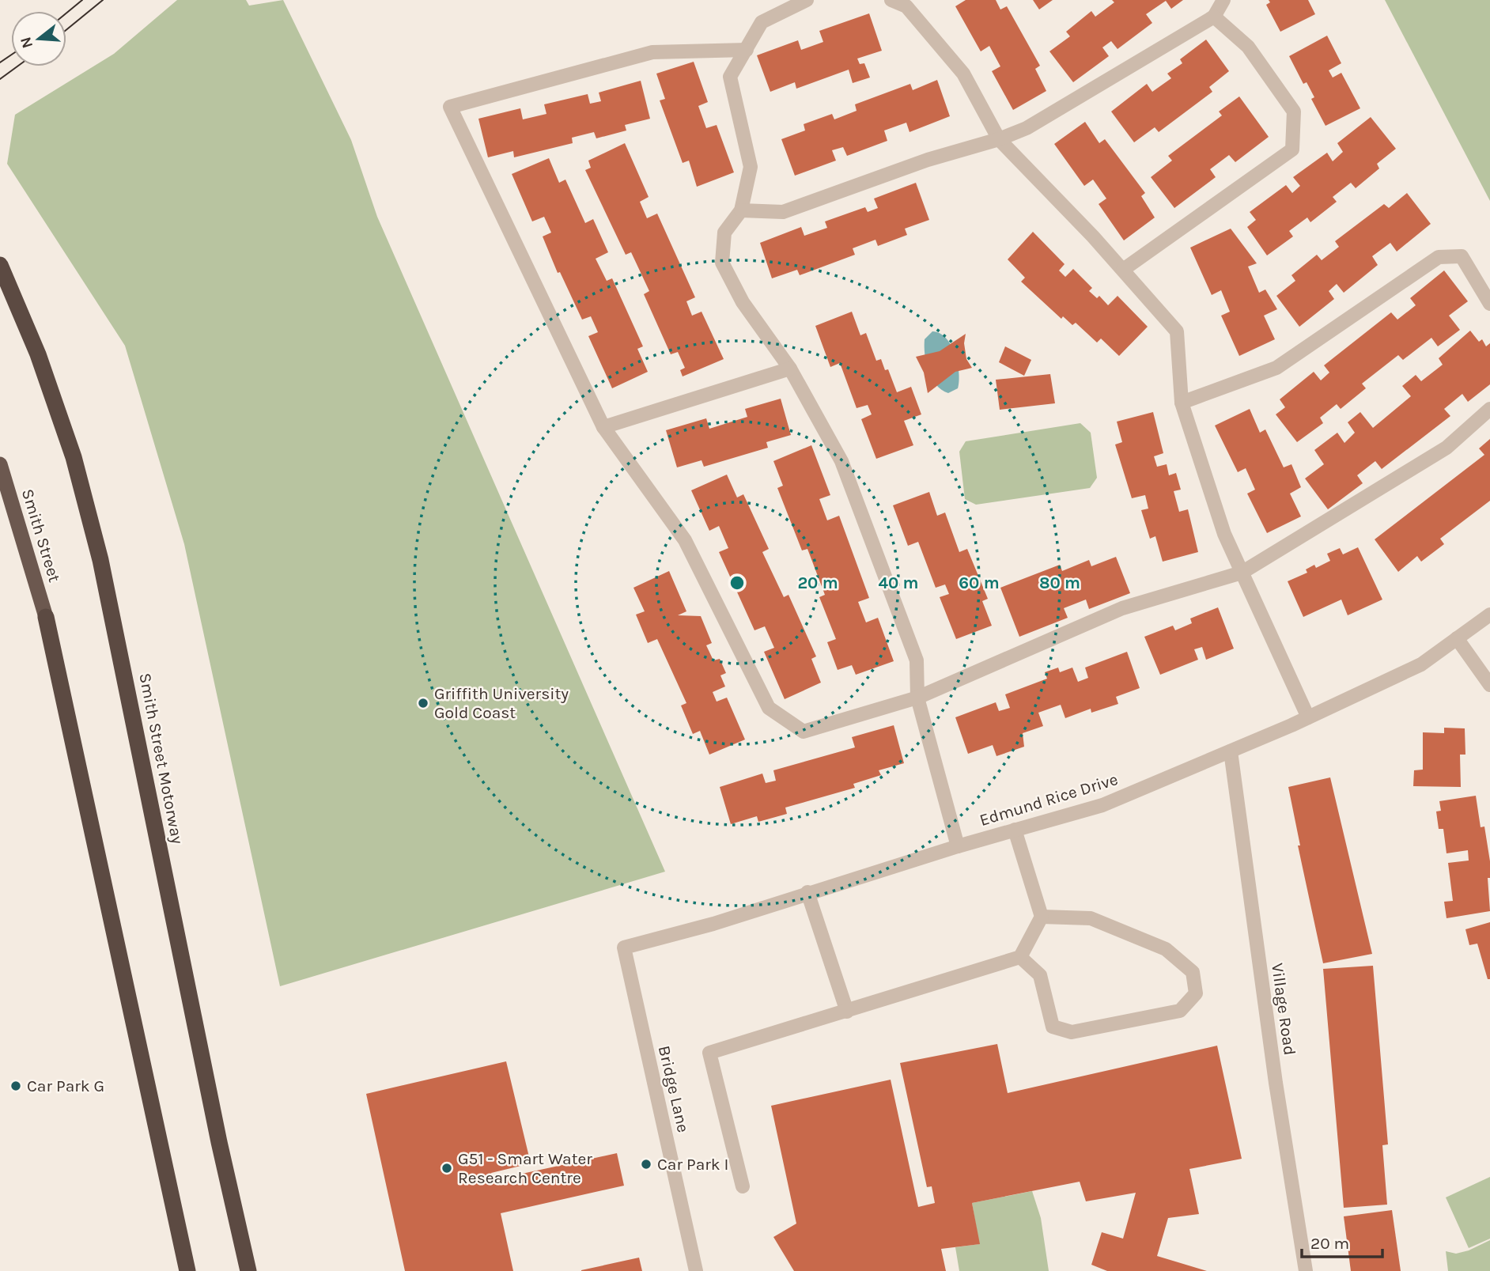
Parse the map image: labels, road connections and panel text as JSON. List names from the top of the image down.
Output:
{
  "streets": {
    "highway": ["Smith Street", "Smith Street Motorway"],
    "street": ["Edmund Rice Drive", "Village Road", "Bridge Lane"]
  },
  "crossings": [
    ["Edmund Rice Drive", "Village Road"],
    ["Edmund Rice Drive", "Bridge Lane"]
  ],
  "places": [
    "Griffith University Gold Coast",
    "Car Park G",
    "Car Park I",
    "G51 - Smart Water Research Centre"
  ],
  "scale_bar": "20 m",
  "north": "left",
  "rings": [
    "20 m",
    "40 m",
    "60 m",
    "80 m"
  ]
}
